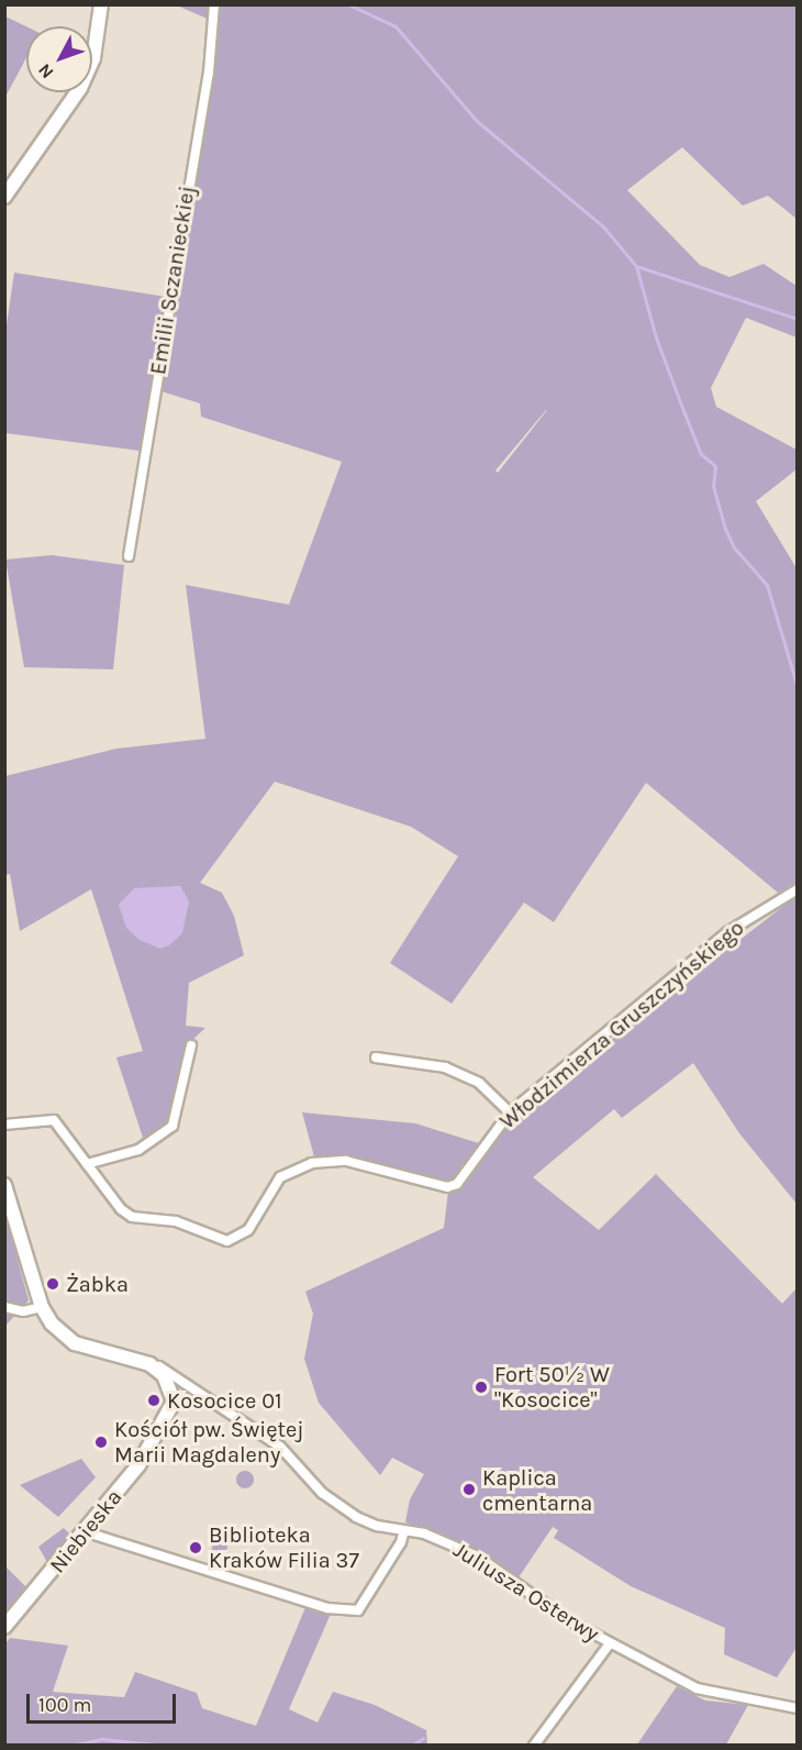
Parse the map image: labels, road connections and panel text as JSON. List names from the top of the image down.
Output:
{
  "streets": {
    "street": [
      "Emilii Sczanieckiej",
      "Włodzimierza Gruszczyńskiego",
      "Niebieska",
      "Juliusza Osterwy"
    ]
  },
  "crossings": [
    ["Niebieska", "Juliusza Osterwy"]
  ],
  "places": [
    "Żabka",
    "Fort 50½ W \"Kosocice\"",
    "Kosocice 01",
    "Kościół pw. Świętej Marii Magdaleny",
    "Kaplica cmentarna",
    "Biblioteka Kraków Filia 37"
  ],
  "scale_bar": "100 m",
  "north": "bottom left"
}
